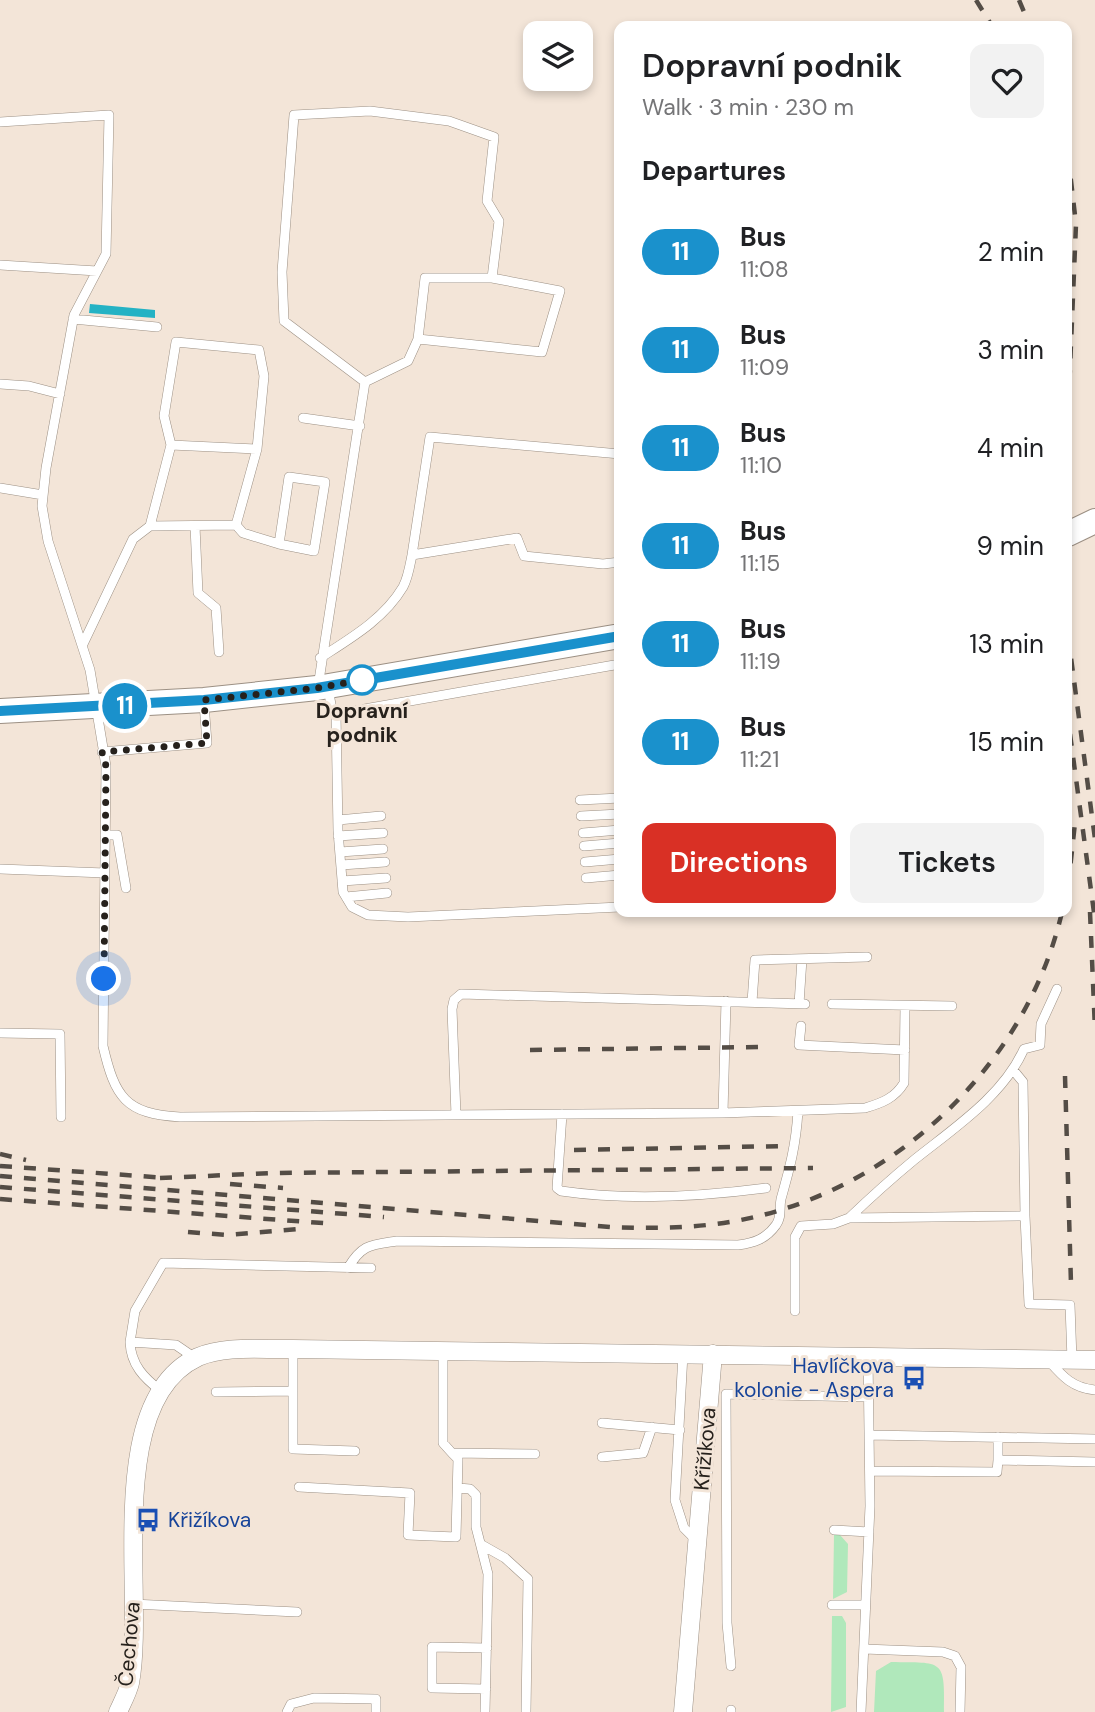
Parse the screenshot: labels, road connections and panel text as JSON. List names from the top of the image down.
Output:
{
  "streets": {
    "street": ["Křižíkova", "Čechova"]
  },
  "places": {
    "other": ["Dopravní podnik"],
    "bus stop": ["Havlíčkova kolonie - Aspera", "Křižíkova"]
  },
  "lines": ["bus line 11"],
  "page": {
    "on_map": "11",
    "heading": [
      ["Dopravní podnik", "Walk · 3 min · 230 m"],
      "Departures"
    ],
    "list": [
      {
        "mark": "11",
        "name": "Bus",
        "note": "11:08",
        "value": "2 min"
      },
      {
        "mark": "11",
        "name": "Bus",
        "note": "11:09",
        "value": "3 min"
      },
      {
        "mark": "11",
        "name": "Bus",
        "note": "11:10",
        "value": "4 min"
      },
      {
        "mark": "11",
        "name": "Bus",
        "note": "11:15",
        "value": "9 min"
      },
      {
        "mark": "11",
        "name": "Bus",
        "note": "11:19",
        "value": "13 min"
      },
      {
        "mark": "11",
        "name": "Bus",
        "note": "11:21",
        "value": "15 min"
      }
    ],
    "buttons": ["Directions", "Tickets"]
  }
}
